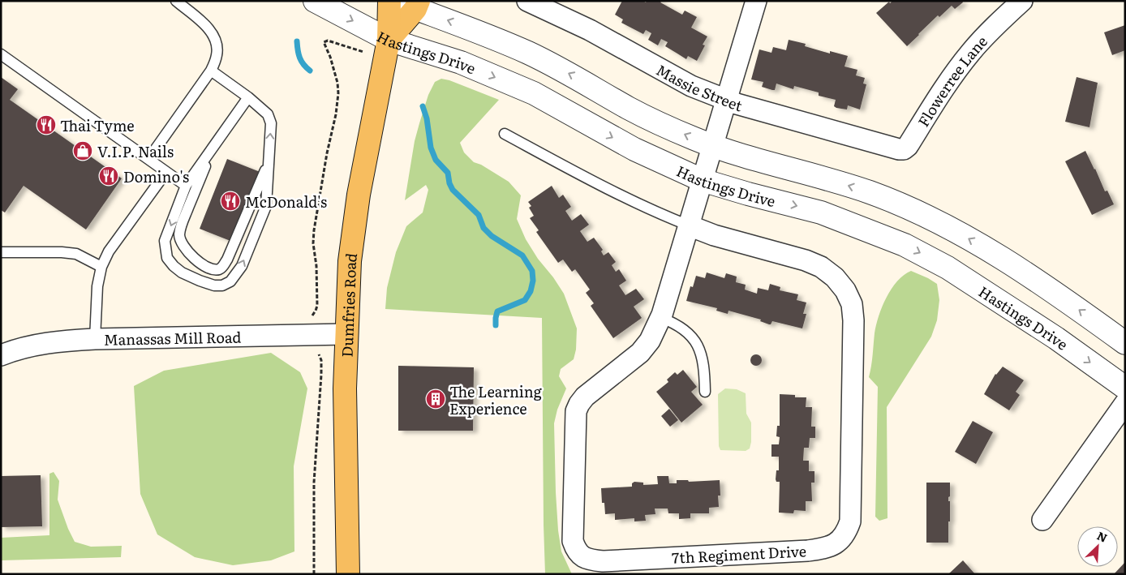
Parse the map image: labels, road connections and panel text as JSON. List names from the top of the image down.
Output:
{
  "streets": {
    "main road": ["Dumfries Road"],
    "street": [
      "Hastings Drive",
      "Flowerree Lane",
      "Massie Street",
      "Manassas Mill Road",
      "7th Regiment Drive"
    ]
  },
  "crossings": [
    ["Hastings Drive", "Dumfries Road"],
    ["Hastings Drive", "7th Regiment Drive"],
    ["Flowerree Lane", "Massie Street"],
    ["Massie Street", "7th Regiment Drive"],
    ["Dumfries Road", "Manassas Mill Road"]
  ],
  "places": {
    "restaurant": ["Thai Tyme", "Domino's", "McDonald's"],
    "shop": ["V.I.P. Nails"],
    "building": ["The Learning Experience"]
  },
  "north": "top right"
}
